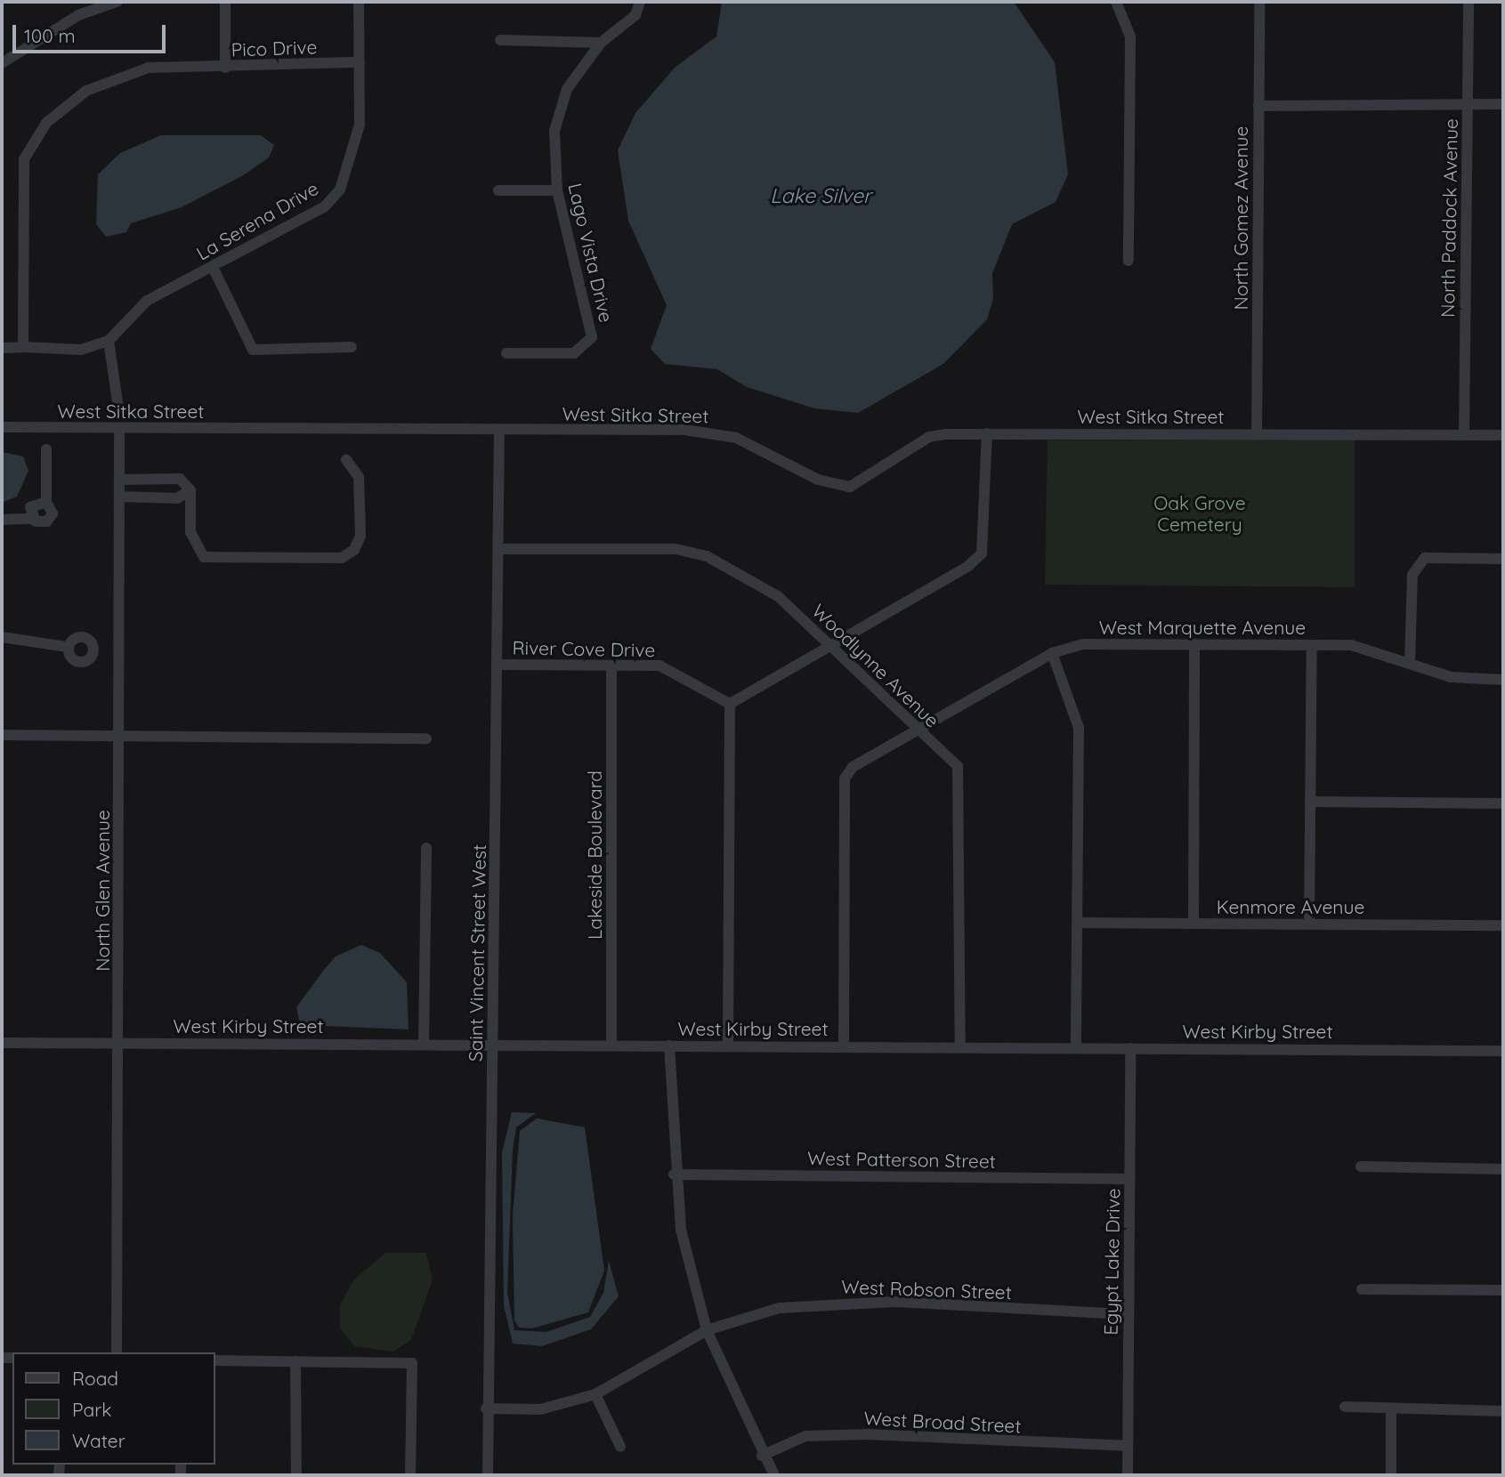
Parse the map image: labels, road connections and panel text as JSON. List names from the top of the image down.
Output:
{
  "streets": {
    "street": [
      "Pico Drive",
      "North Gomez Avenue",
      "North Paddock Avenue",
      "La Serena Drive",
      "Lago Vista Drive",
      "West Sitka Street",
      "West Marquette Avenue",
      "River Cove Drive",
      "Woodlynne Avenue",
      "Lakeside Boulevard",
      "North Glen Avenue",
      "Kenmore Avenue",
      "Saint Vincent Street West",
      "West Kirby Street",
      "West Patterson Street",
      "Egypt Lake Drive",
      "West Robson Street",
      "West Broad Street"
    ]
  },
  "crossings": [
    ["Pico Drive", "La Serena Drive"],
    ["North Gomez Avenue", "West Sitka Street"],
    ["North Paddock Avenue", "West Sitka Street"],
    ["West Sitka Street", "North Glen Avenue"],
    ["West Sitka Street", "Saint Vincent Street West"],
    ["West Marquette Avenue", "Woodlynne Avenue"],
    ["West Marquette Avenue", "West Kirby Street"],
    ["River Cove Drive", "Lakeside Boulevard"],
    ["River Cove Drive", "Saint Vincent Street West"],
    ["Woodlynne Avenue", "Saint Vincent Street West"],
    ["Woodlynne Avenue", "West Kirby Street"],
    ["Lakeside Boulevard", "West Kirby Street"],
    ["North Glen Avenue", "West Kirby Street"],
    ["Saint Vincent Street West", "West Kirby Street"],
    ["Saint Vincent Street West", "West Robson Street"],
    ["West Kirby Street", "Egypt Lake Drive"],
    ["West Patterson Street", "Egypt Lake Drive"],
    ["Egypt Lake Drive", "West Robson Street"],
    ["Egypt Lake Drive", "West Broad Street"]
  ],
  "water": ["Lake Silver"],
  "parks": ["Oak Grove Cemetery"],
  "legend": ["Road", "Park", "Water"],
  "scale_bar": "100 m"
}
